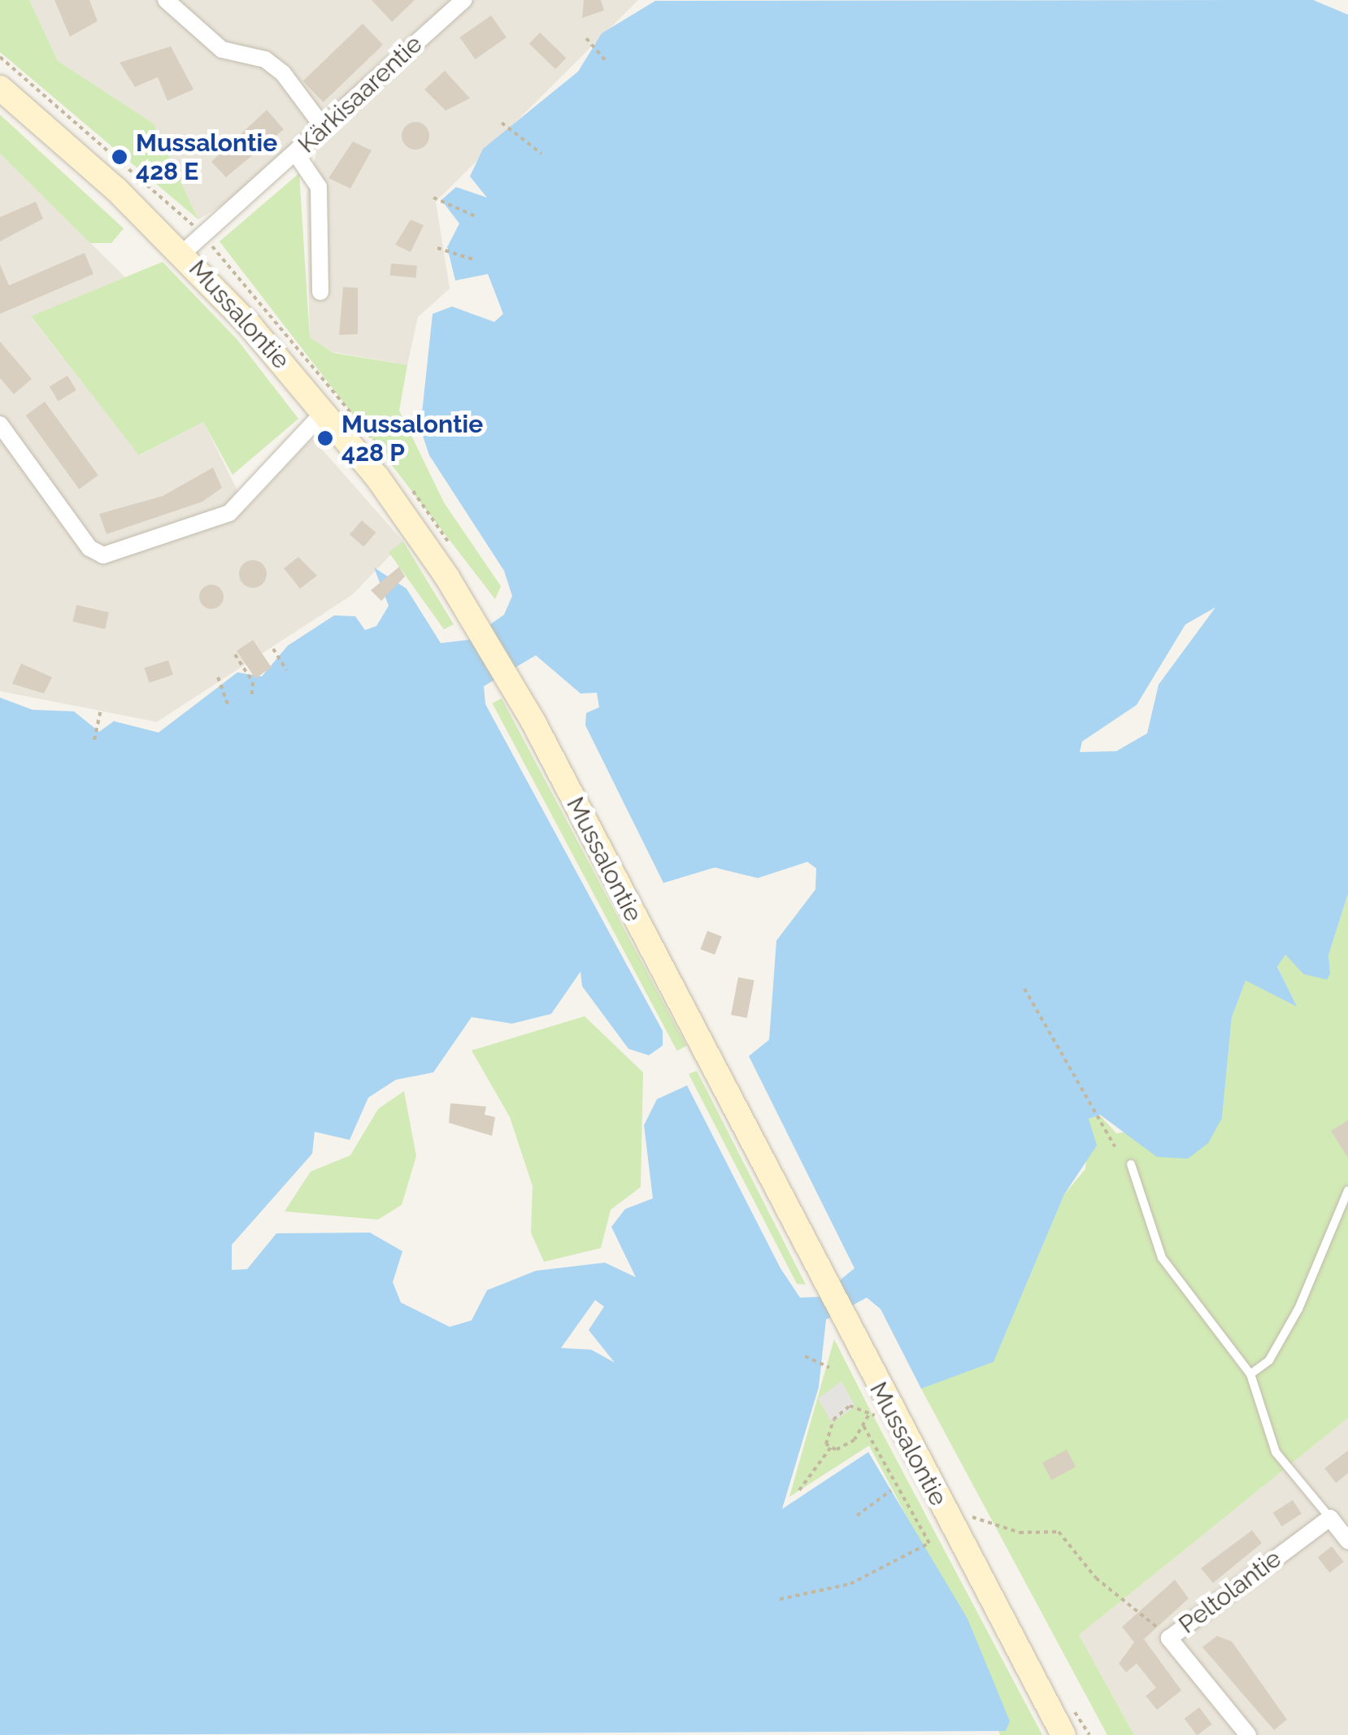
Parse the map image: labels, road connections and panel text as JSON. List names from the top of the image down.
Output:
{
  "streets": {
    "main road": ["Mussalontie"],
    "street": ["Kärkisaarentie", "Peltolantie"]
  },
  "crossings": [
    ["Kärkisaarentie", "Mussalontie"]
  ],
  "places": ["Mussalontie 428 E", "Mussalontie 428 P"]
}
